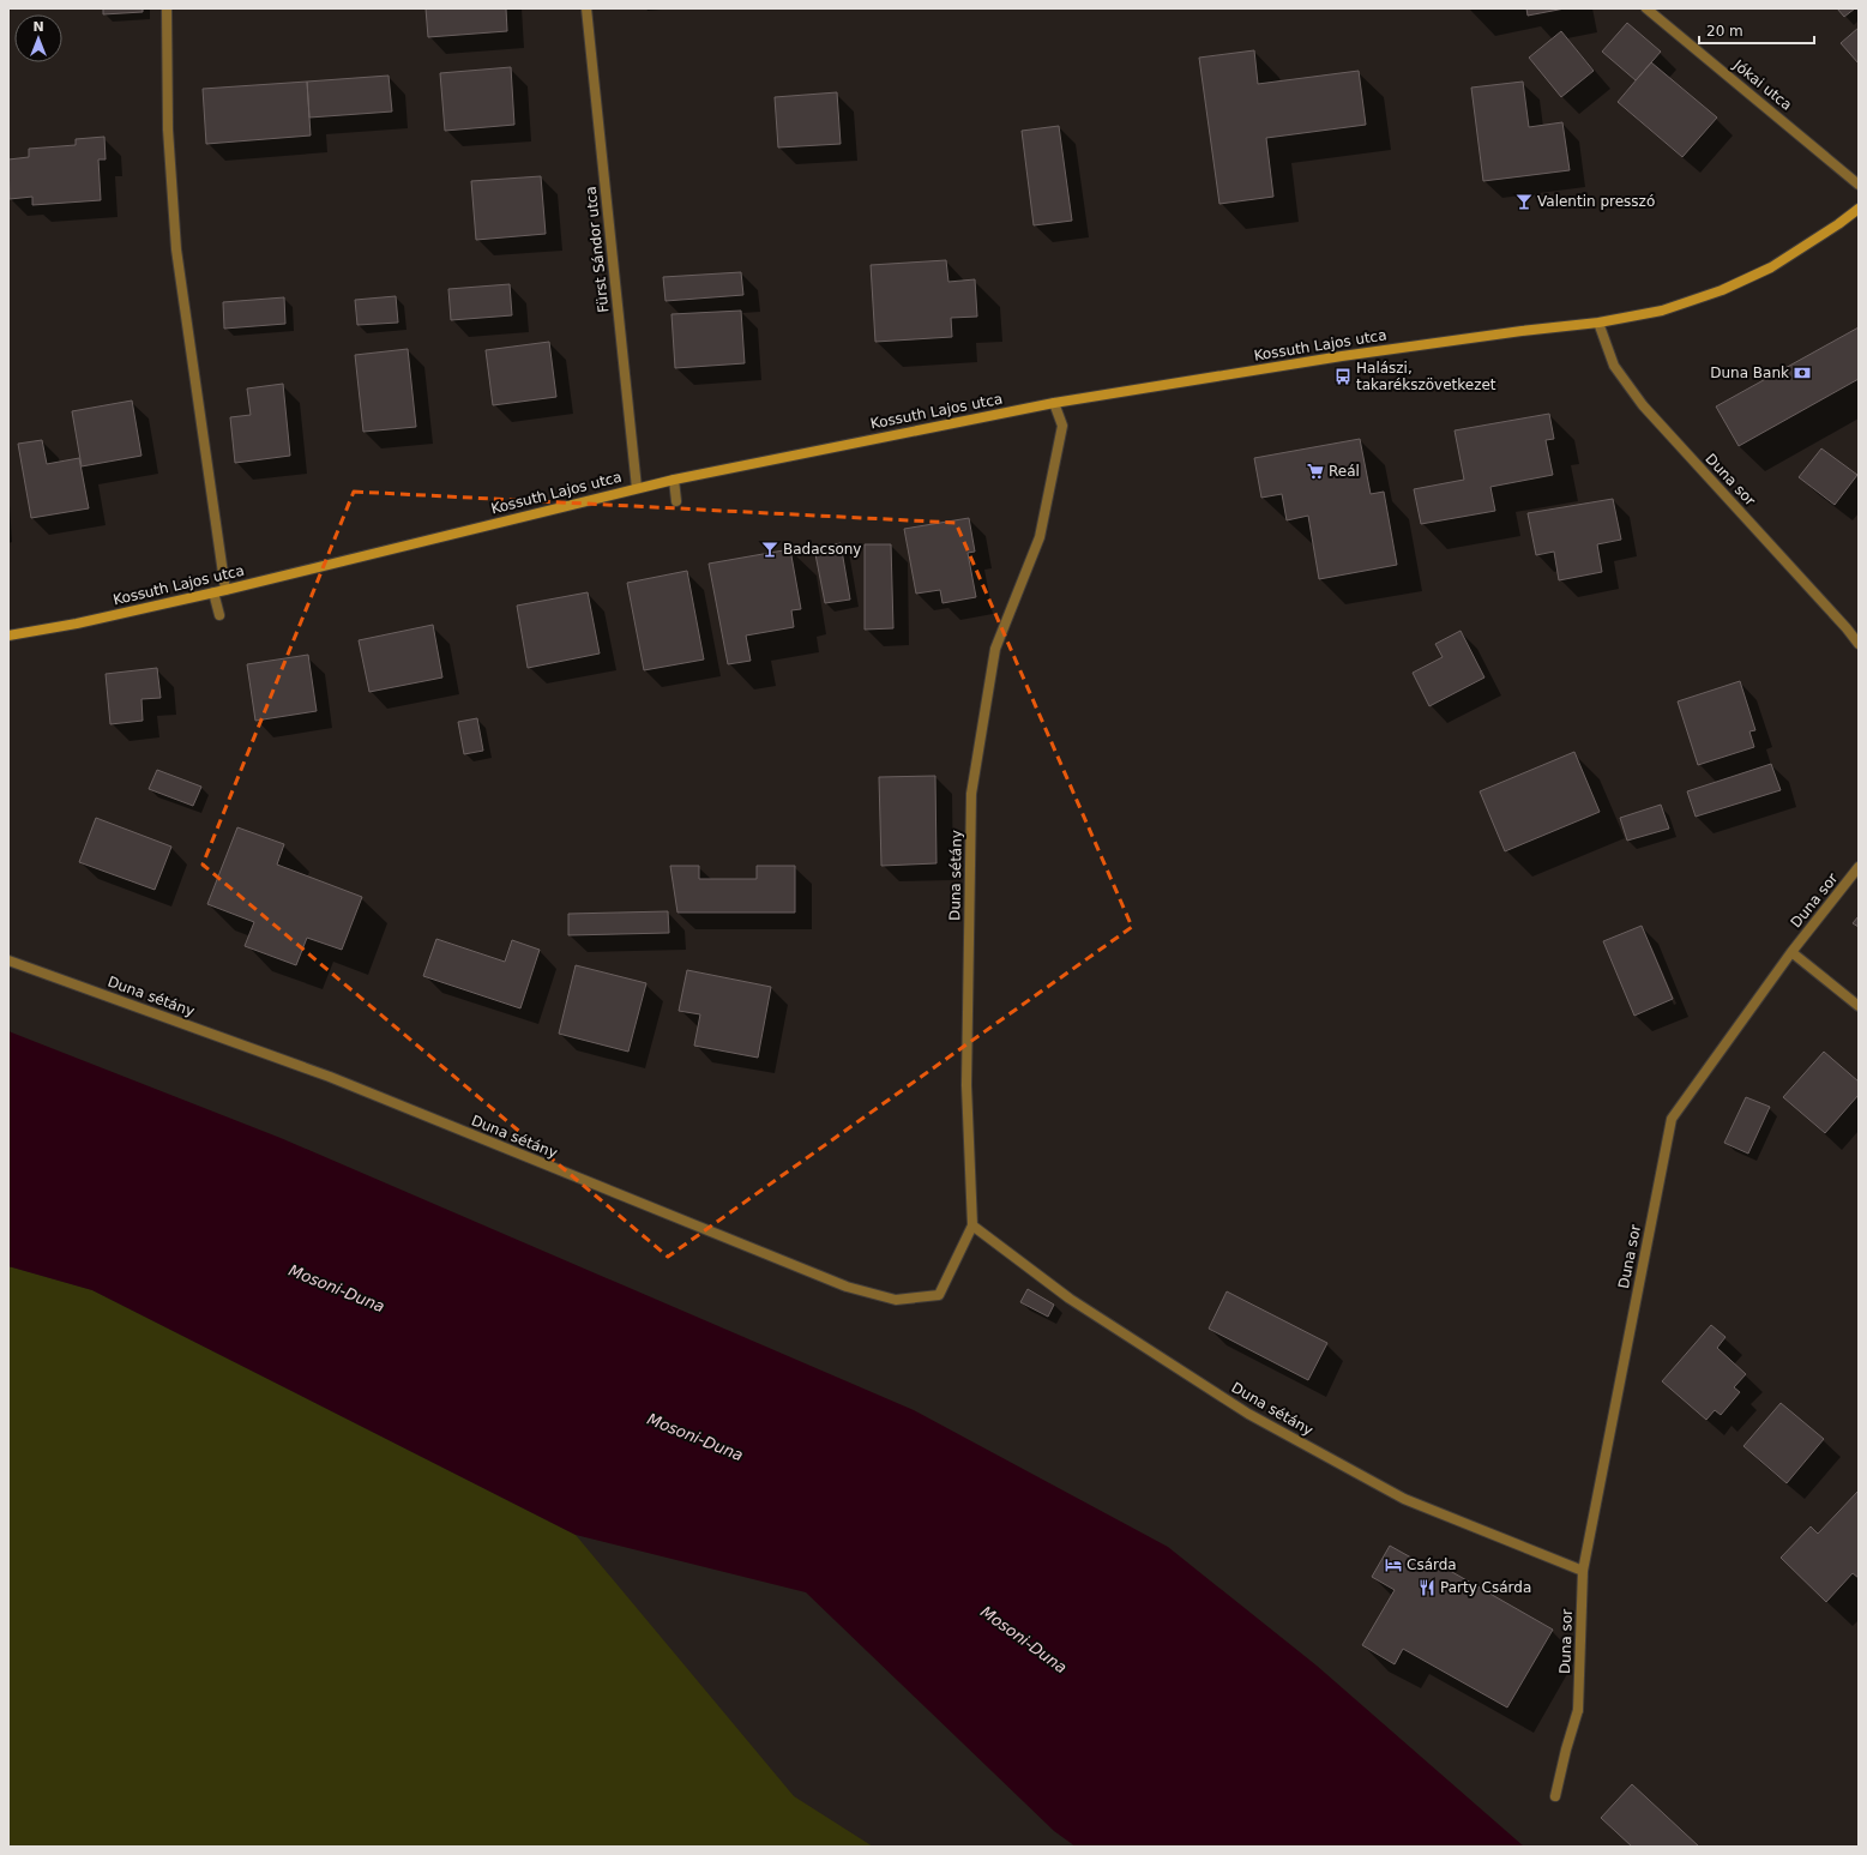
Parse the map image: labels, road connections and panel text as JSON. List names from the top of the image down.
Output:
{
  "streets": {
    "main road": ["Kossuth Lajos utca"],
    "street": [
      "Jókai utca",
      "Fürst Sándor utca",
      "Duna sor",
      "Duna sétány"
    ]
  },
  "crossings": [
    ["Fürst Sándor utca", "Kossuth Lajos utca"],
    ["Kossuth Lajos utca", "Duna sor"],
    ["Kossuth Lajos utca", "Duna sétány"],
    ["Duna sor", "Duna sétány"]
  ],
  "water": ["Mosoni-Duna"],
  "places": {
    "bar": ["Valentin presszó", "Badacsony"],
    "bank": ["Duna Bank"],
    "bus stop": ["Halászi, takarékszövetkezet"],
    "supermarket": ["Reál"],
    "hotel": ["Csárda"],
    "restaurant": ["Party Csárda"]
  },
  "scale_bar": "20 m",
  "north": "top"
}
